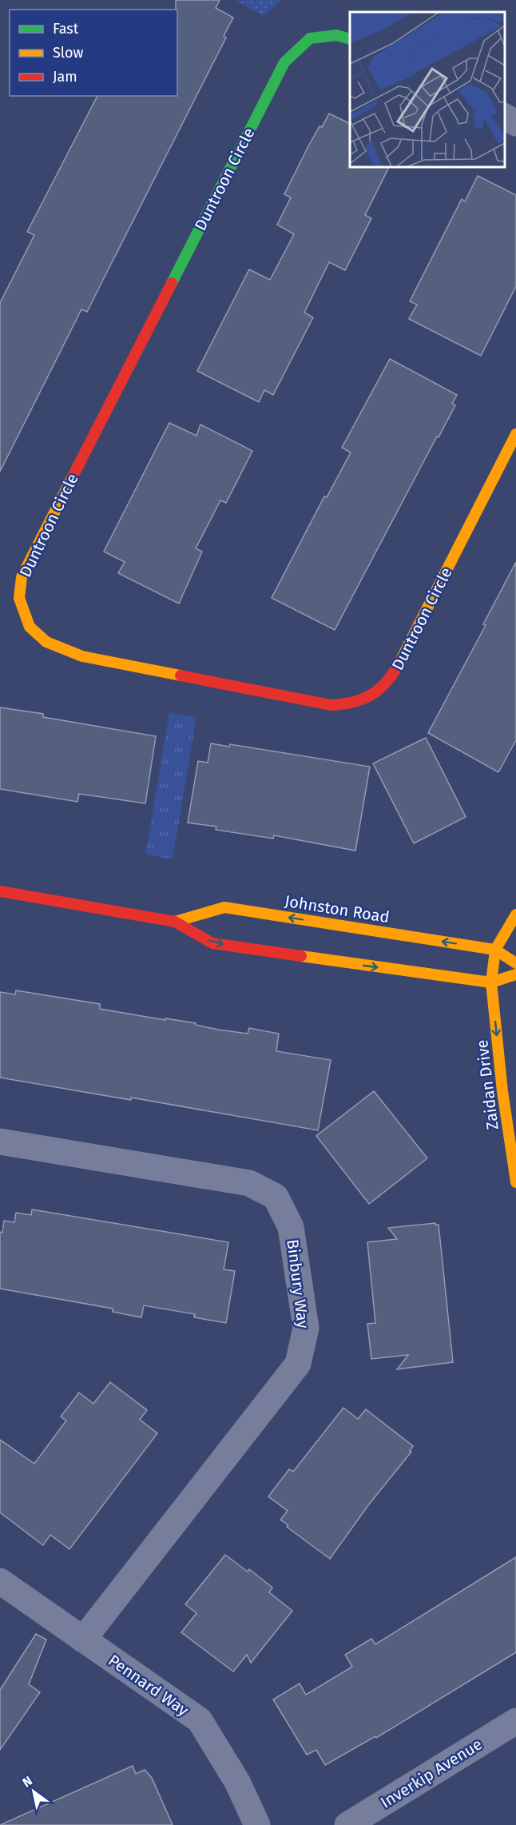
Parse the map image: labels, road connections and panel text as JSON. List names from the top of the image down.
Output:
{
  "streets": {
    "street": [
      "Duntroon Circle",
      "Johnston Road",
      "Zaidan Drive",
      "Binbury Way",
      "Pennard Way",
      "Inverkip Avenue"
    ]
  },
  "crossings": [
    ["Johnston Road", "Zaidan Drive"],
    ["Binbury Way", "Pennard Way"]
  ],
  "one_way": ["Zaidan Drive"],
  "legend": ["Fast", "Slow", "Jam"],
  "north": "top left"
}
